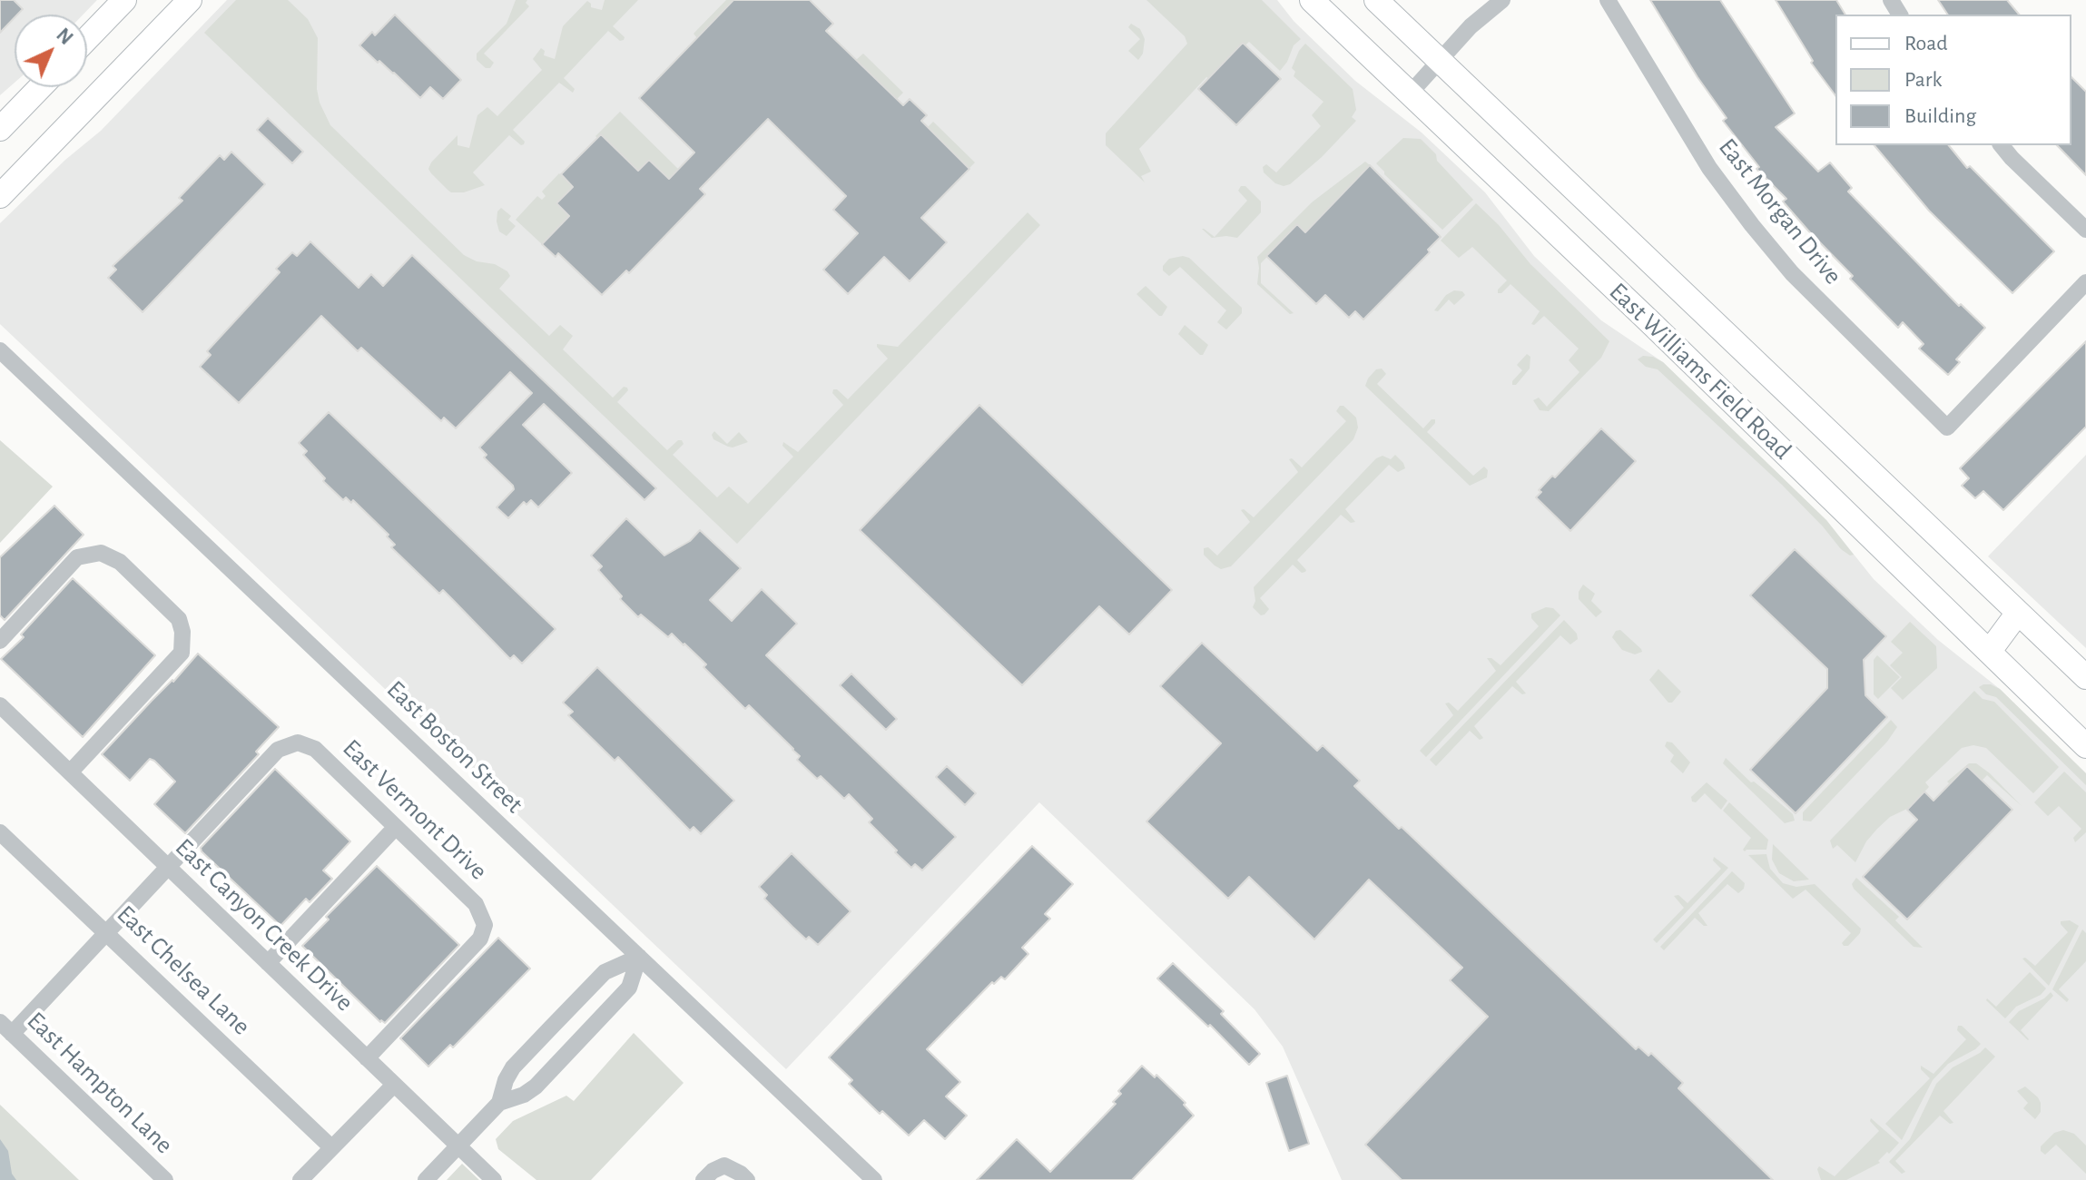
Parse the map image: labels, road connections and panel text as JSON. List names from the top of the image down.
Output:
{
  "streets": {
    "main road": ["East Williams Field Road"],
    "street": [
      "East Morgan Drive",
      "East Boston Street",
      "East Vermont Drive",
      "East Canyon Creek Drive",
      "East Chelsea Lane",
      "East Hampton Lane"
    ]
  },
  "crossings": [
    ["East Vermont Drive", "East Canyon Creek Drive"]
  ],
  "legend": ["Road", "Park", "Building"],
  "north": "top right"
}
